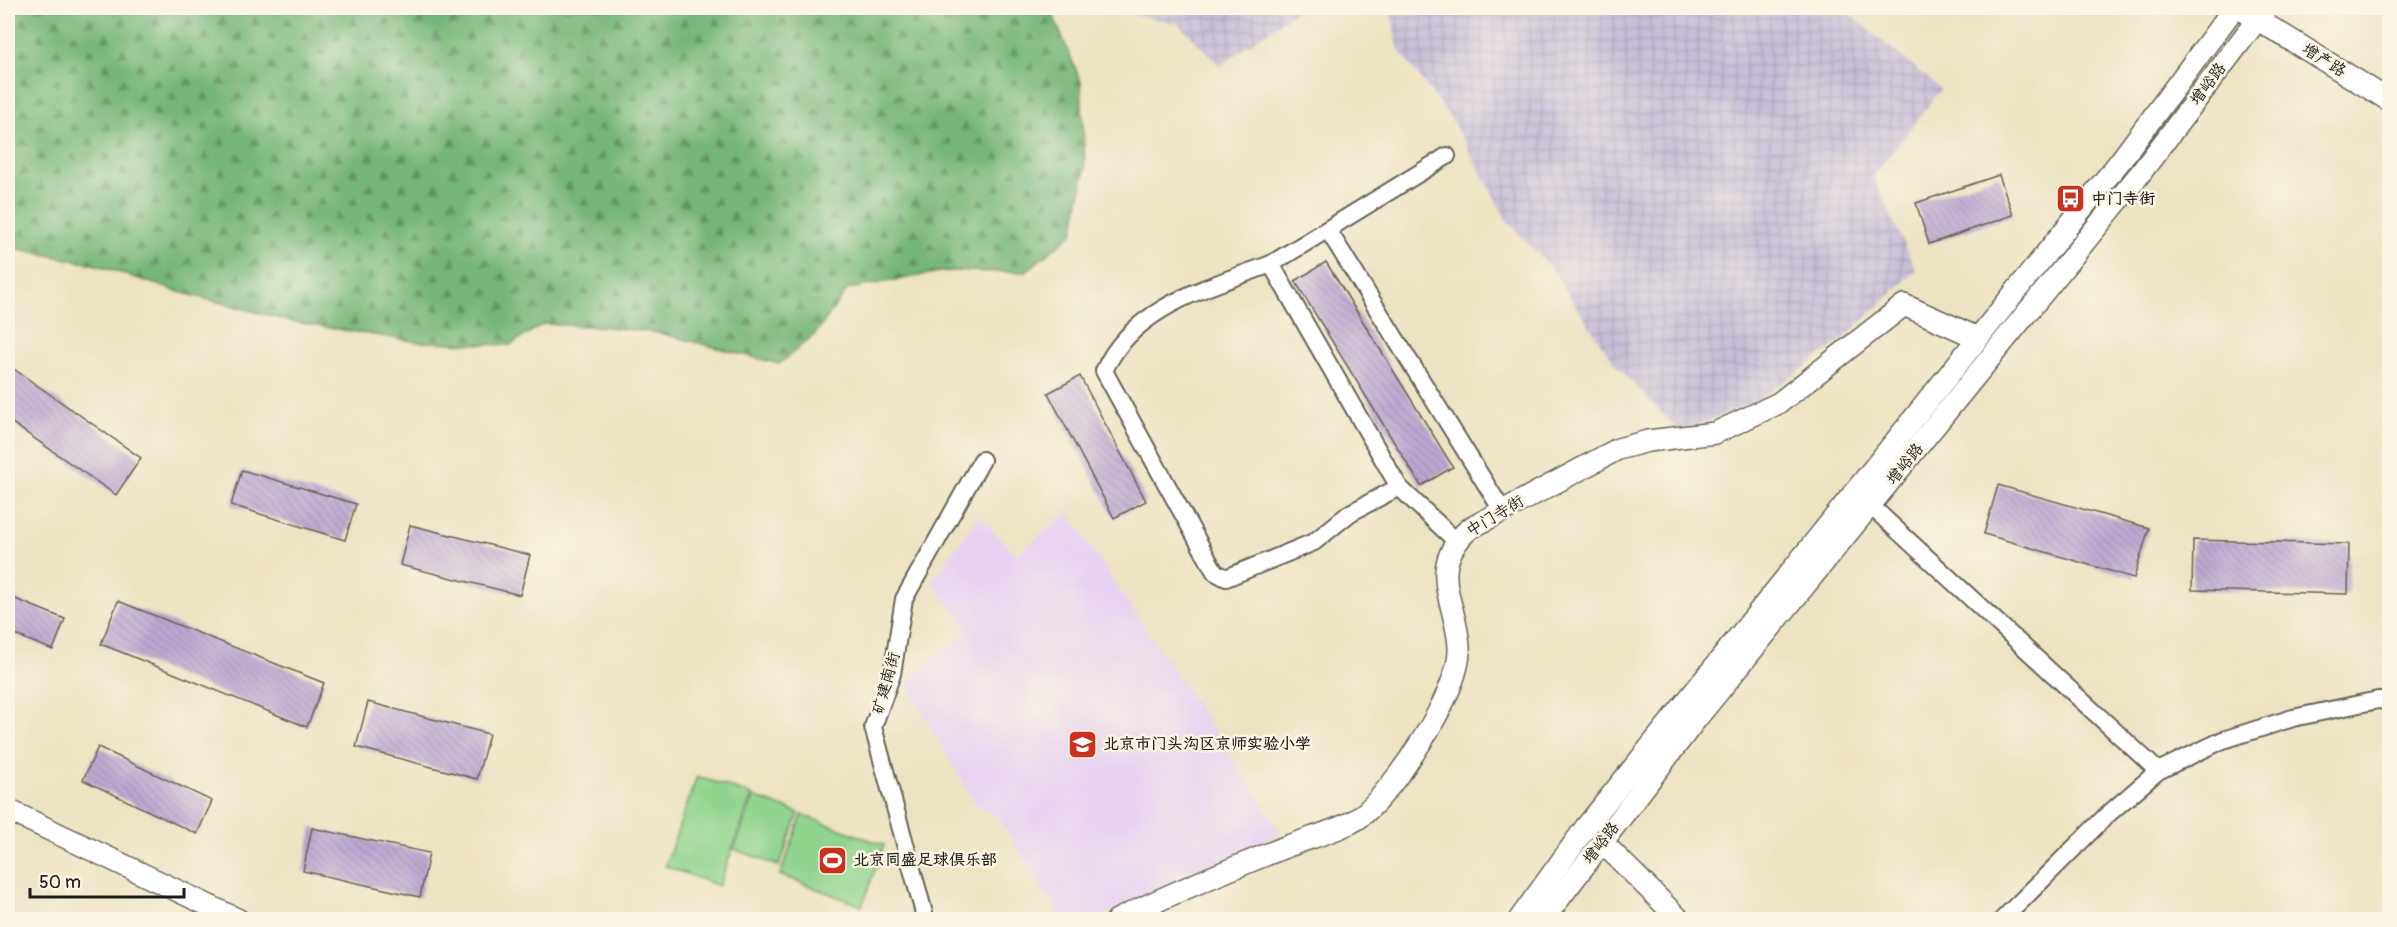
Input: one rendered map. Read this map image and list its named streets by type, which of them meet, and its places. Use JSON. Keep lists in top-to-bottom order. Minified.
{"streets":{"street":["增产路","增峪路","中门寺街","矿建南街"]},"crossings":[["增产路","增峪路"],["增峪路","中门寺街"]],"places":{"bus stop":["中门寺街"],"school or university":["北京市门头沟区京师实验小学"],"sports":["北京同盛足球俱乐部"]},"scale_bar":"50 m"}
